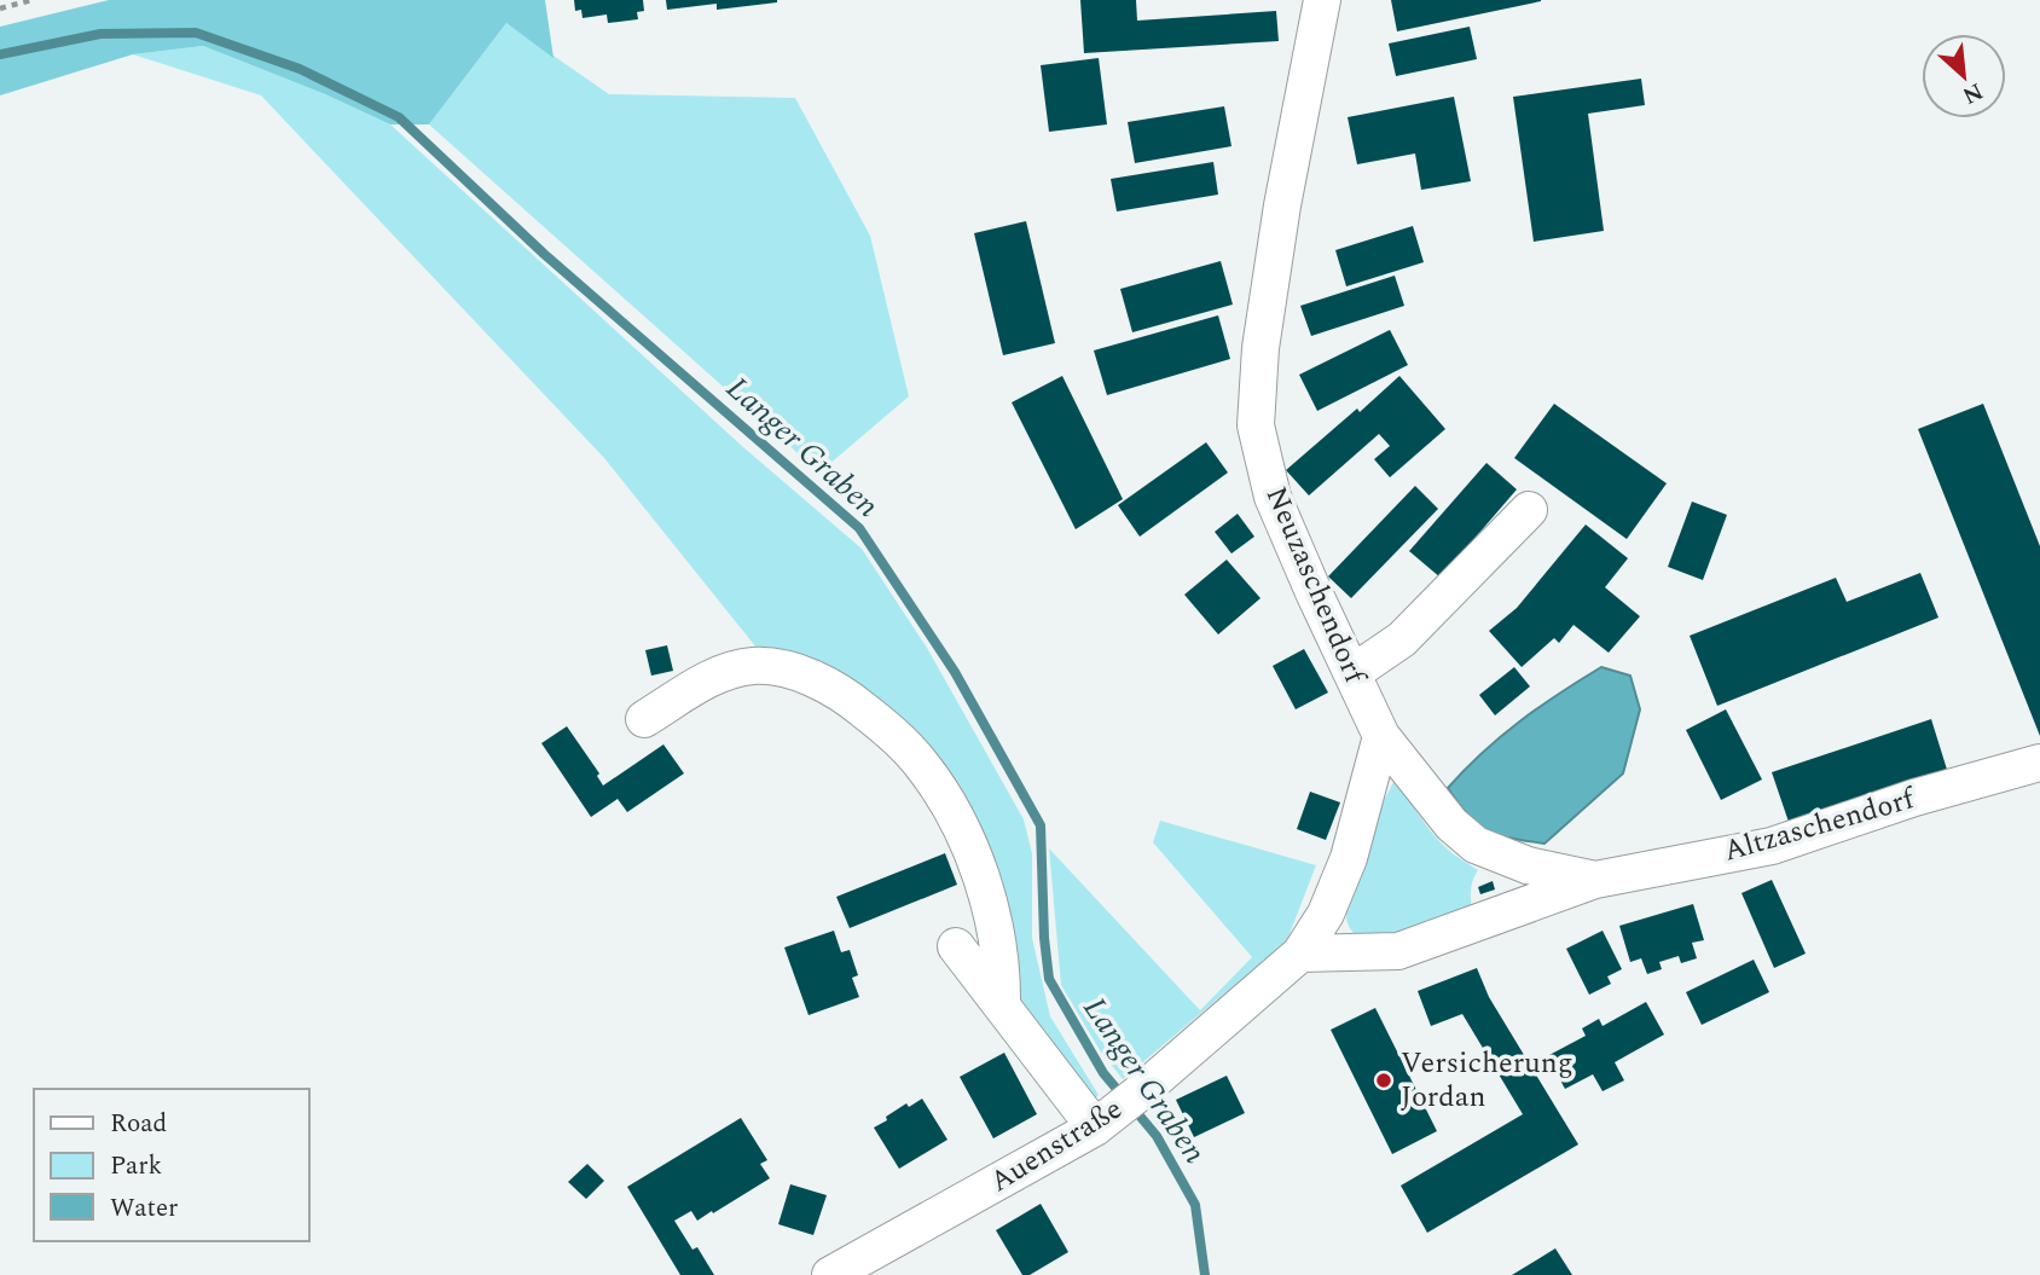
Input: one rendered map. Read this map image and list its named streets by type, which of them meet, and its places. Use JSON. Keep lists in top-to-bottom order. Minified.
{"streets":{"street":["Neuzaschendorf","Altzaschendorf","Auenstraße"]},"crossings":[["Neuzaschendorf","Altzaschendorf"],["Altzaschendorf","Auenstraße"]],"water":["Langer Graben"],"places":["Versicherung Jordan"],"legend":["Road","Park","Water"],"north":"bottom right"}
